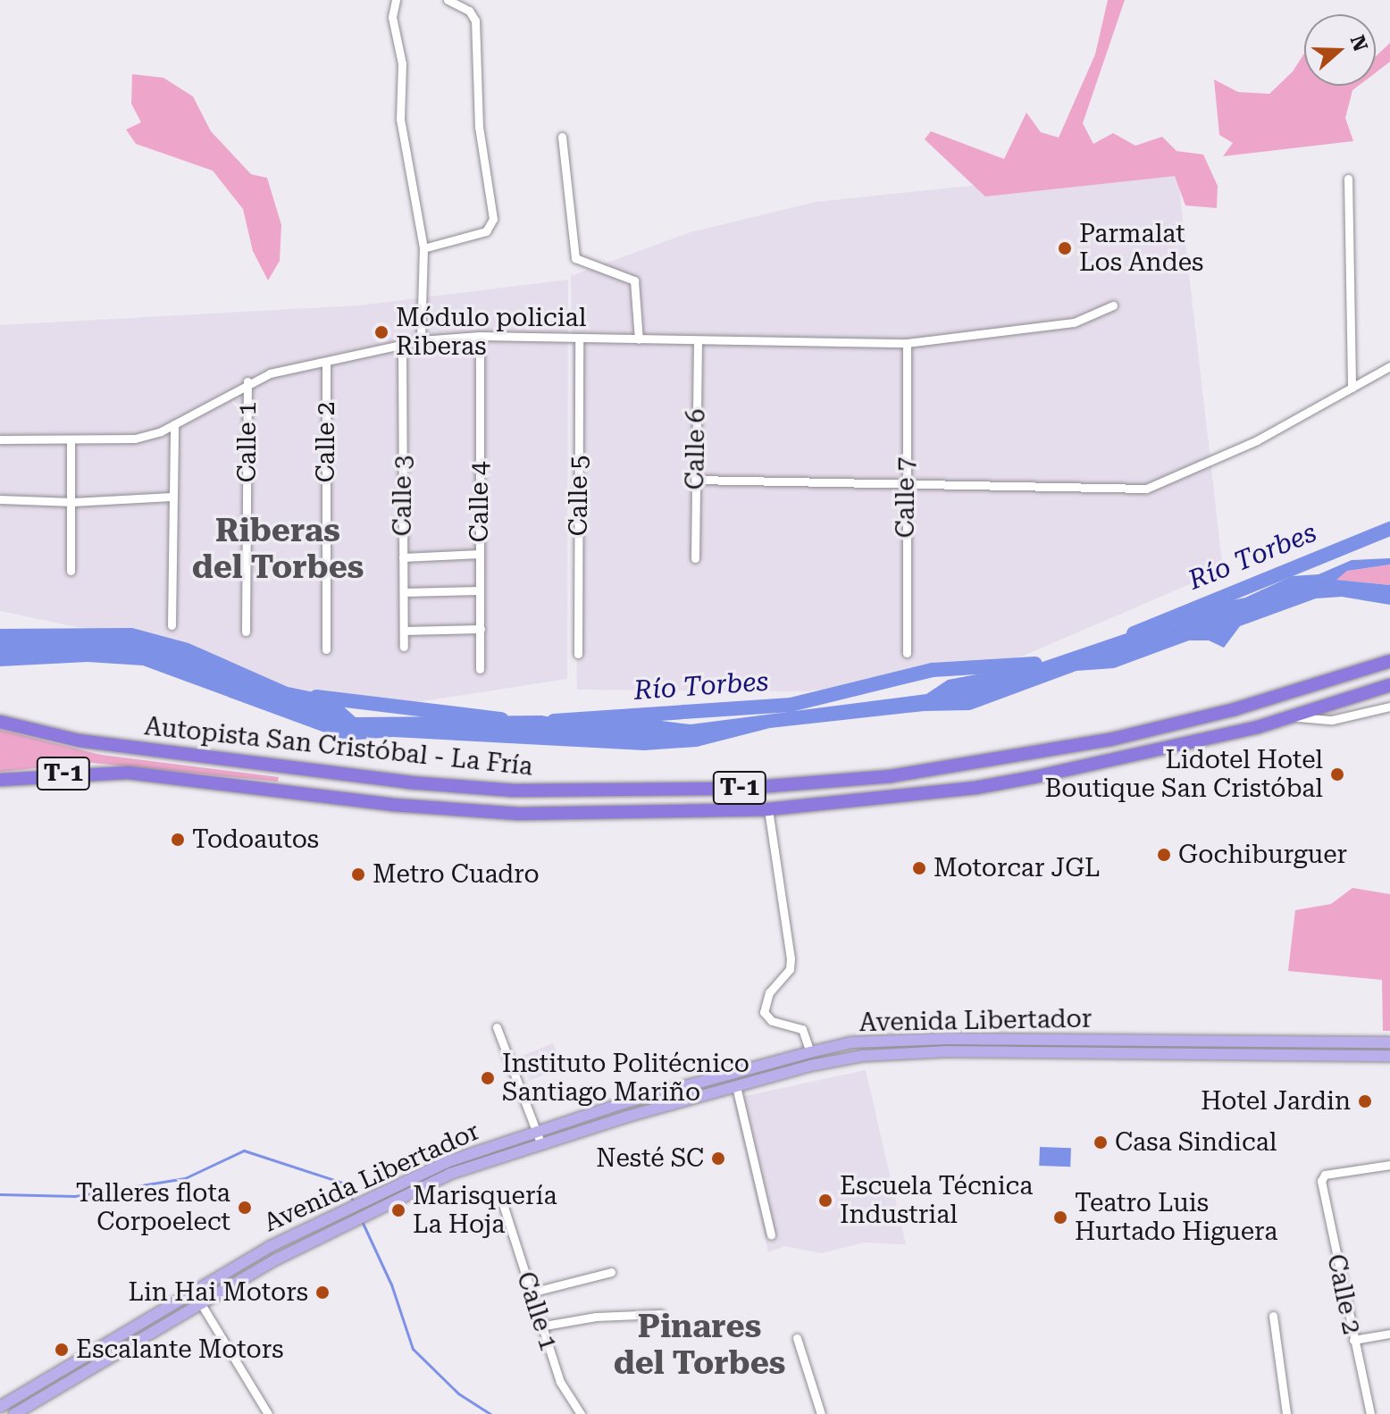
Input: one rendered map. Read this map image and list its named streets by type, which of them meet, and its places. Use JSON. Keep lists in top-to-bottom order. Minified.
{"streets":{"highway":["Autopista San Cristóbal - La Fría","T-1"],"main road":["Avenida Libertador"],"street":["Calle 1","Calle 2","Calle 6","Calle 3","Calle 5","Calle 7","Calle 4"]},"districts":["Riberas del Torbes","Pinares del Torbes"],"water":["Río Torbes"],"places":["Parmalat Los Andes","Módulo policial Riberas","Lidotel Hotel Boutique San Cristóbal","Todoautos","Gochiburguer","Motorcar JGL","Metro Cuadro","Instituto Politécnico Santiago Mariño","Hotel Jardin","Casa Sindical","Nesté SC","Escuela Técnica Industrial","Talleres flota Corpoelect","Marisquería La Hoja","Teatro Luis Hurtado Higuera","Lin Hai Motors","Escalante Motors"],"north":"right"}
